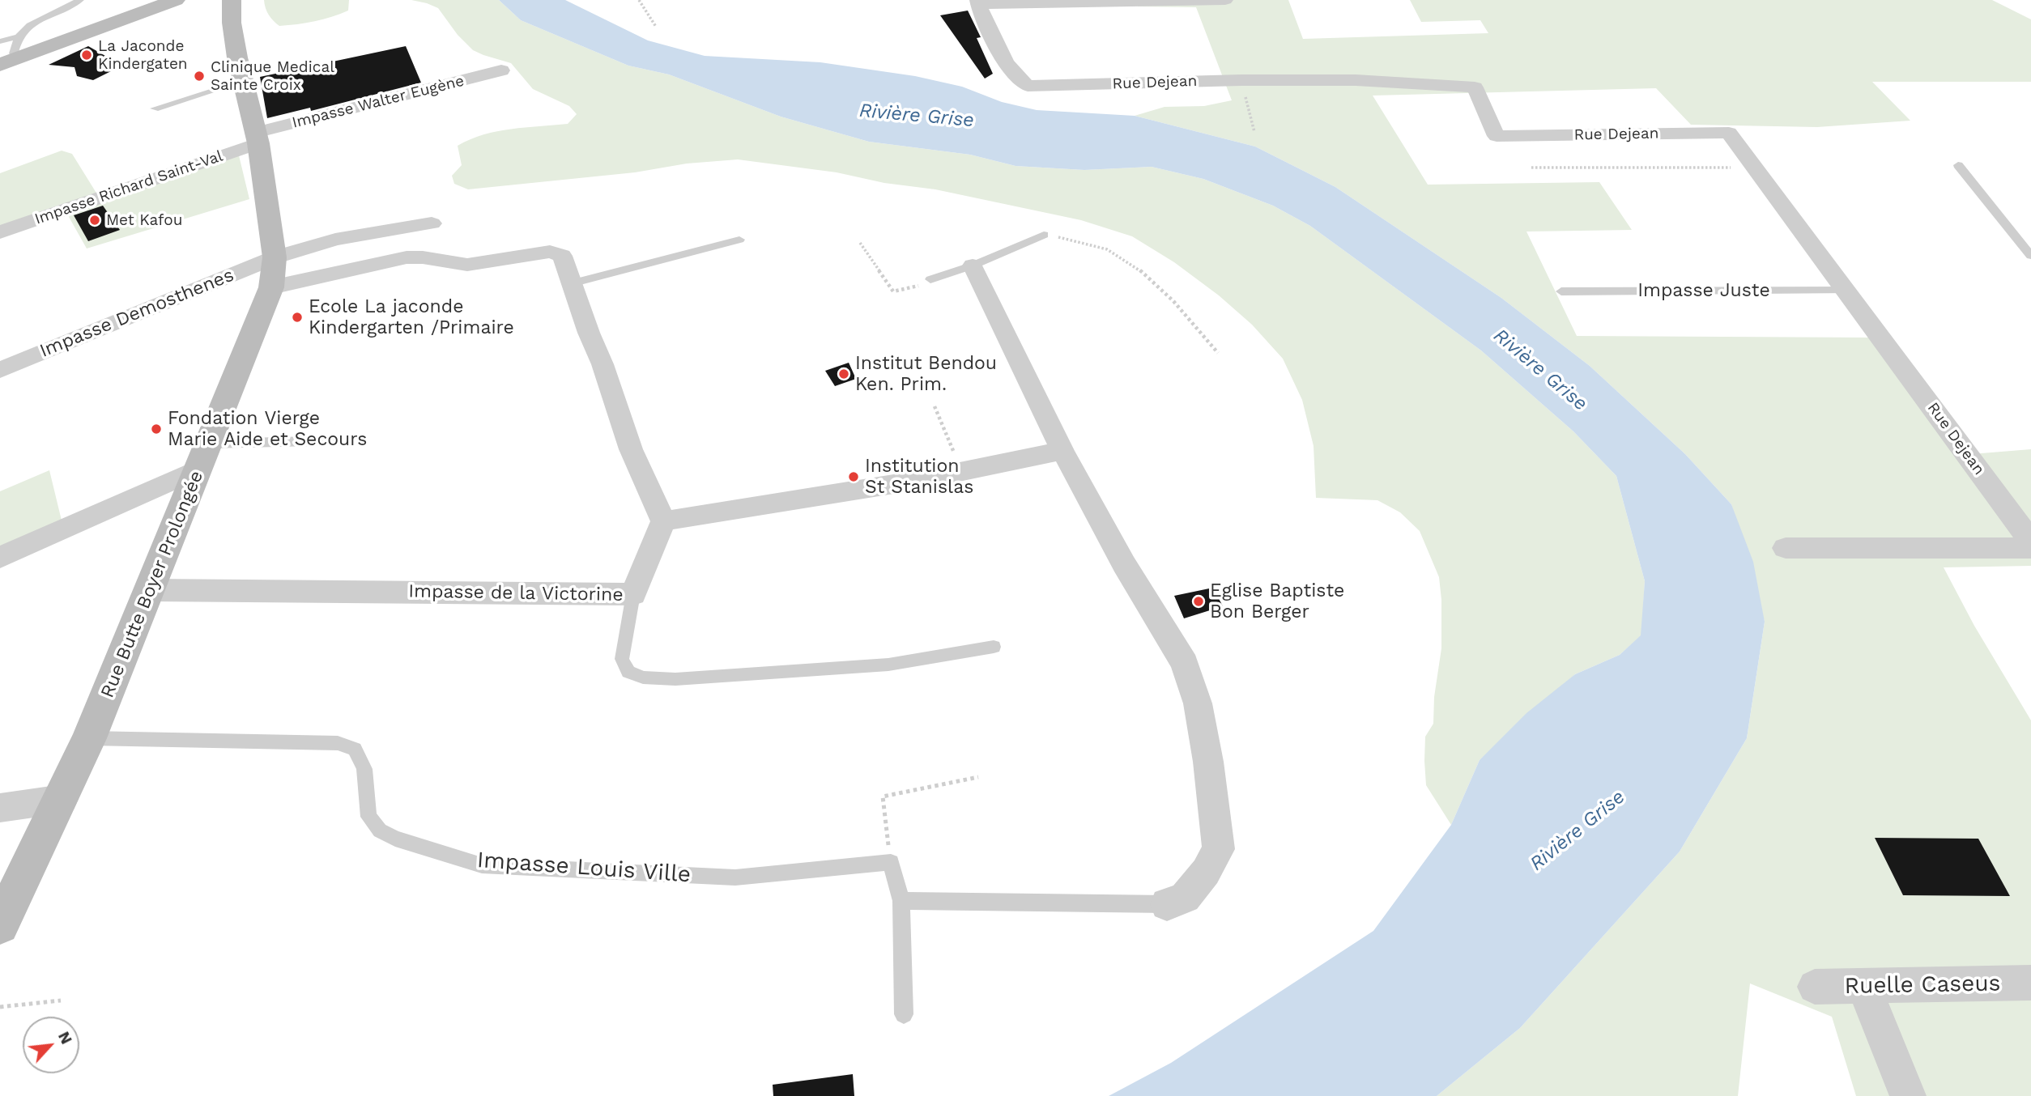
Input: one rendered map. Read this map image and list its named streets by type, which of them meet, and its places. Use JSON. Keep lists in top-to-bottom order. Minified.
{"streets":{"street":["Rue Dejean","Impasse Walter Eugène","Impasse Richard Saint-Val","Impasse Demosthenes","Rue Butte Boyer Prolongée","Impasse de la Victorine","Ruelle Caseus"],"lane":["Impasse Juste","Impasse Louis Ville"]},"crossings":[["Rue Dejean","Impasse Juste"],["Impasse Walter Eugène","Impasse Richard Saint-Val"],["Impasse Walter Eugène","Rue Butte Boyer Prolongée"],["Impasse Richard Saint-Val","Rue Butte Boyer Prolongée"],["Impasse Demosthenes","Rue Butte Boyer Prolongée"],["Rue Butte Boyer Prolongée","Impasse de la Victorine"],["Rue Butte Boyer Prolongée","Impasse Louis Ville"]],"water":["Rivière Grise"],"places":["La Jaconde Kindergaten","Clinique Medical Sainte Croix","Met Kafou","Ecole La jaconde Kindergarten /Primaire","Institut Bendou Ken. Prim.","Fondation Vierge Marie Aide et Secours","Institution St Stanislas","Eglise Baptiste Bon Berger"],"north":"top right"}
